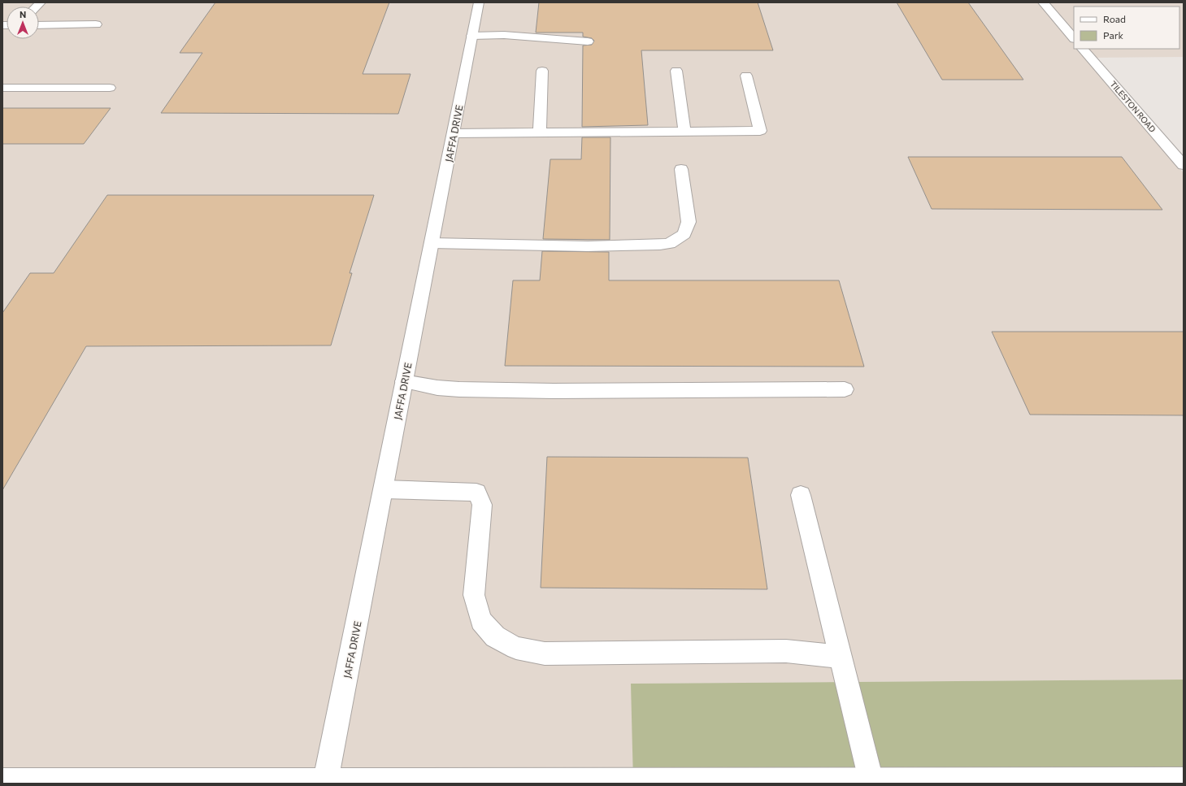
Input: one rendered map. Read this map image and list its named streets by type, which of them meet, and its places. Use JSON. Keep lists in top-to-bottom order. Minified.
{"streets":{"street":["TILESTON ROAD","JAFFA DRIVE"]},"legend":["Road","Park"],"north":"top"}
